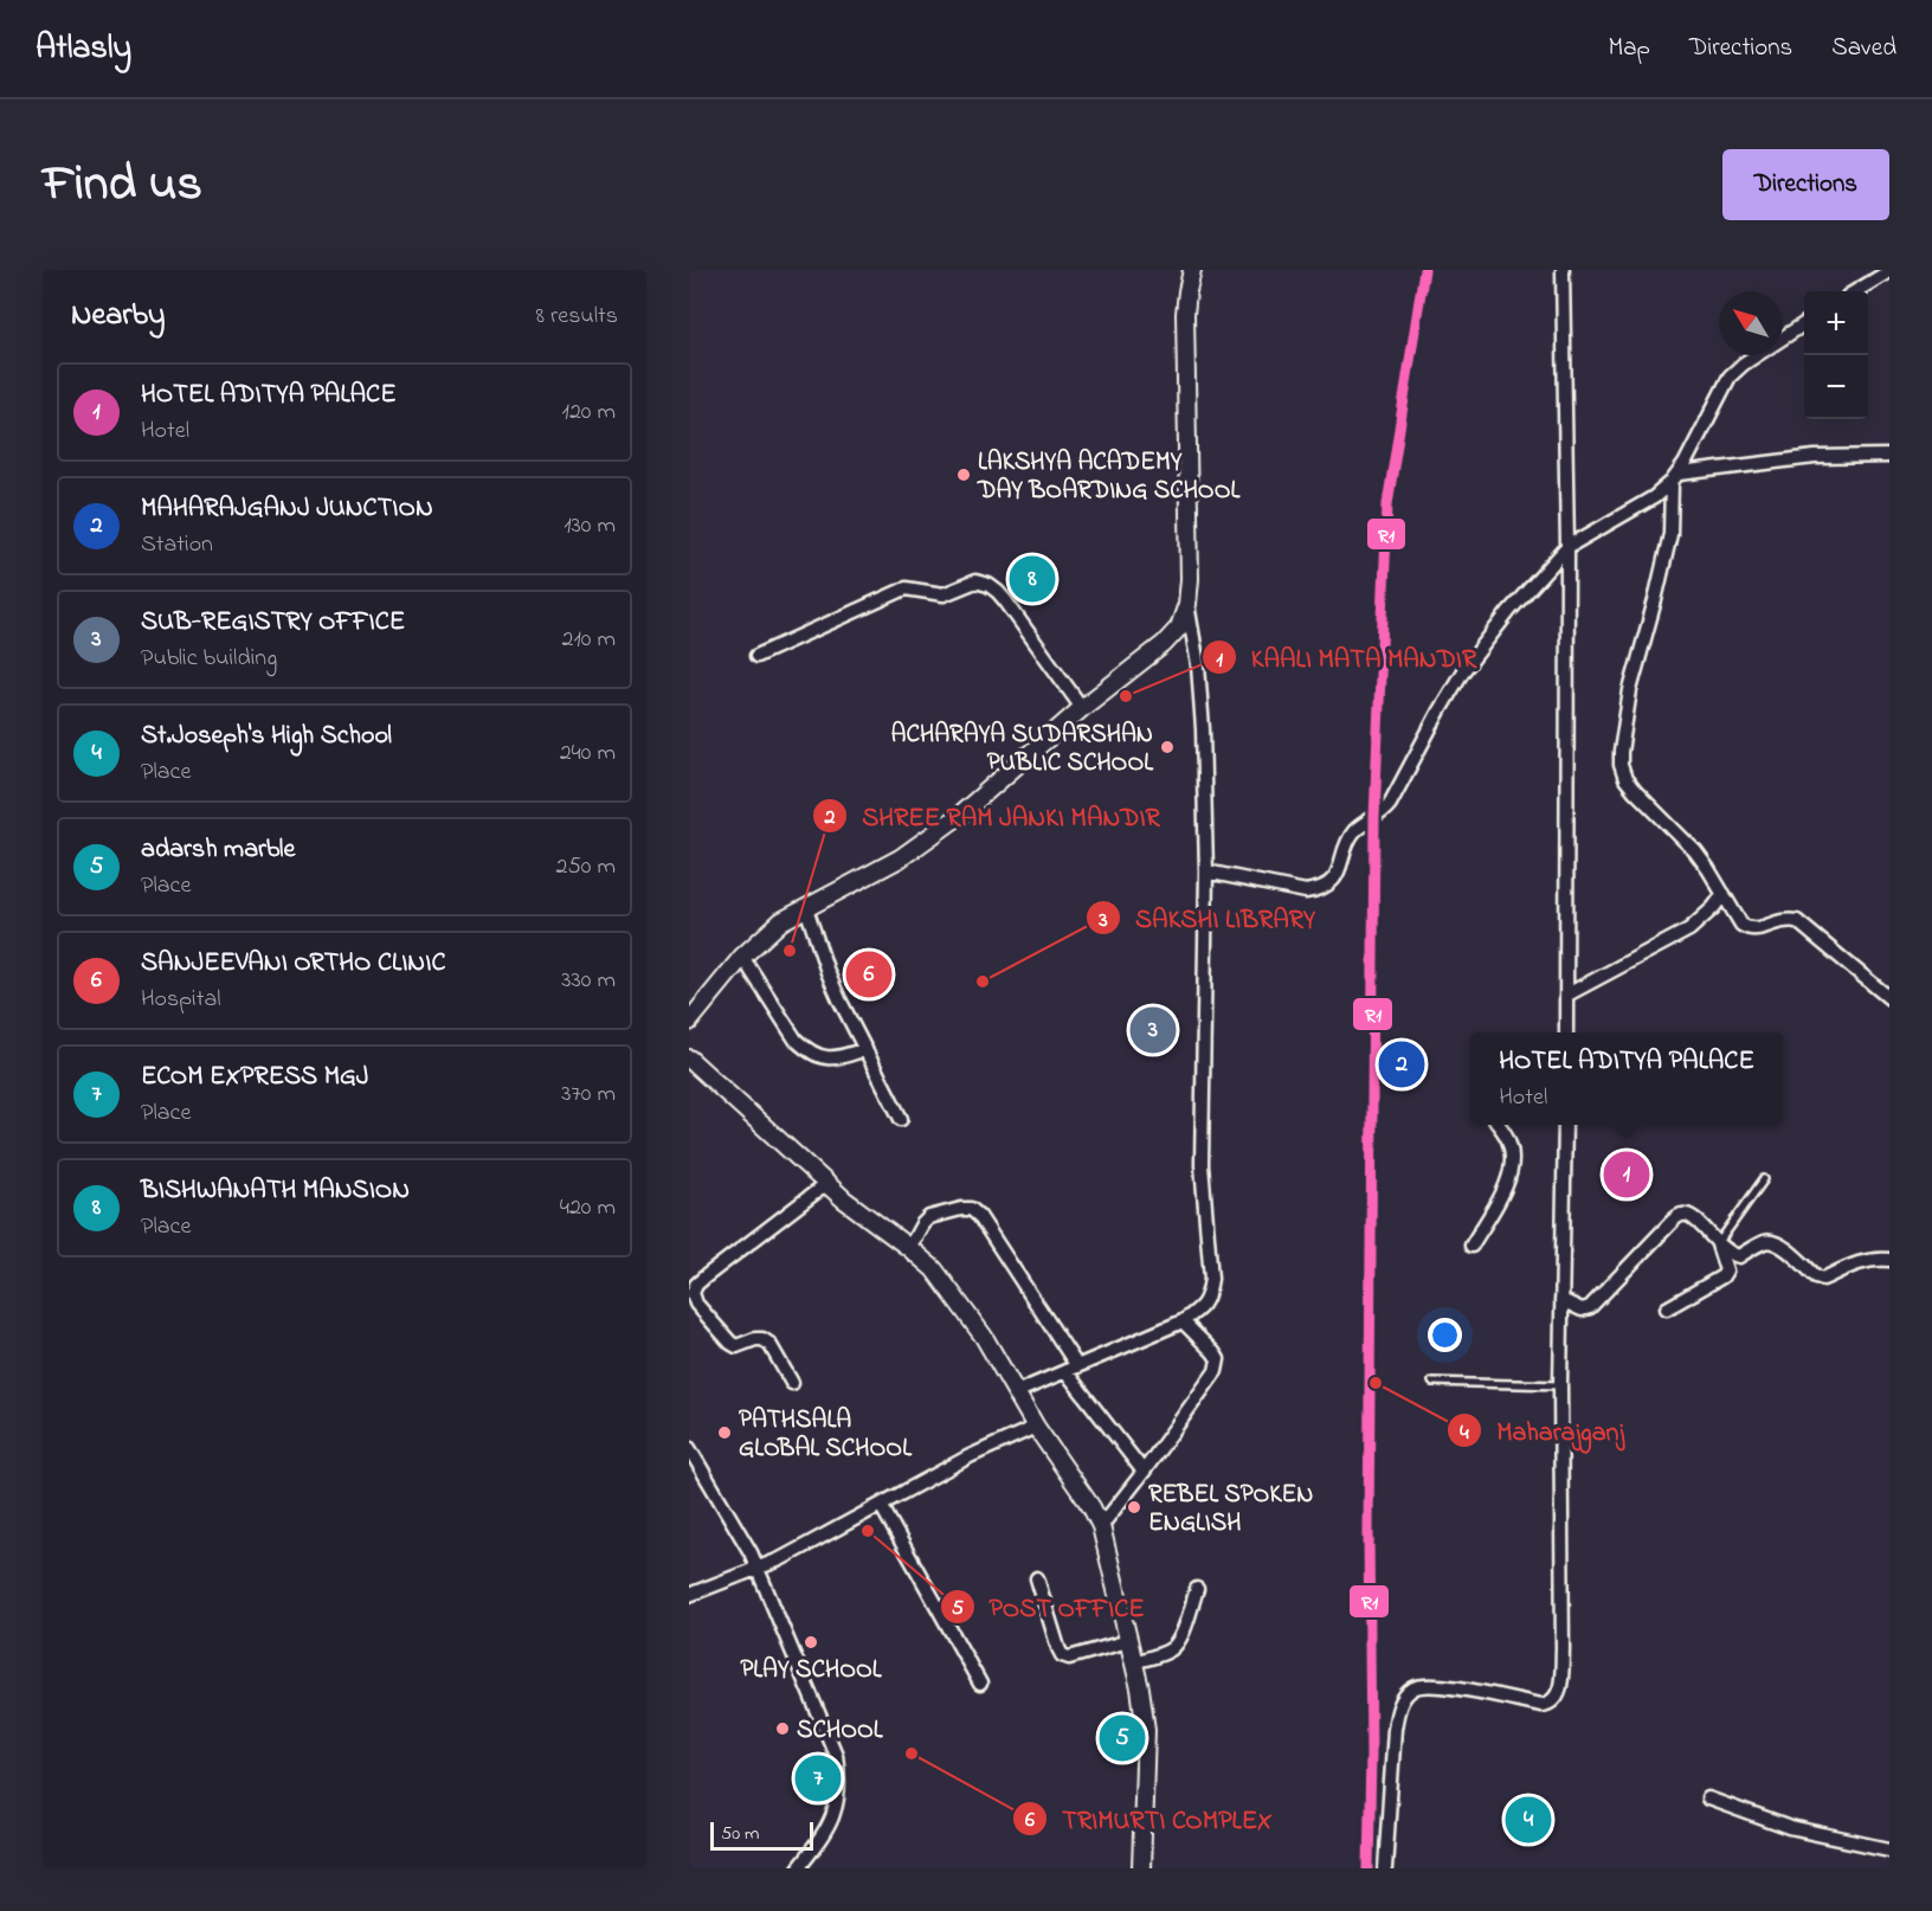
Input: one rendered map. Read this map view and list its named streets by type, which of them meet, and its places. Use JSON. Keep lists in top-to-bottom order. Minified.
{"places":["LAKSHYA ACADEMY DAY BOARDING SCHOOL","KAALI MATA MANDIR","ACHARAYA SUDARSHAN PUBLIC SCHOOL","SHREE RAM JANKI MANDIR","SAKSHI LIBRARY","Maharajganj","PATHSALA GLOBAL SCHOOL","REBEL SPOKEN ENGLISH","POST OFFICE","PLAY SCHOOL","SCHOOL","TRIMURTI COMPLEX"],"lines":["transit line R1"],"scale_bar":"50 m","north":"top left","page":{"header":"Atlasly","nav":["Map","Directions","Saved"],"title":"Find us","buttons":"Directions","heading":["Nearby","8 results"],"map_buttons":["+","−"],"list":[{"mark":"1","name":"HOTEL ADITYA PALACE","note":"Hotel","value":"120 m"},{"mark":"2","name":"MAHARAJGANJ JUNCTION","note":"Station","value":"130 m"},{"mark":"3","name":"SUB-REGISTRY OFFICE","note":"Public building","value":"210 m"},{"mark":"4","name":"St.Joseph's High School","note":"Place","value":"240 m"},{"mark":"5","name":"adarsh marble","note":"Place","value":"250 m"},{"mark":"6","name":"SANJEEVANI ORTHO CLINIC","note":"Hospital","value":"330 m"},{"mark":"7","name":"ECOM EXPRESS MGJ","note":"Place","value":"370 m"},{"mark":"8","name":"BISHWANATH MANSION","note":"Place","value":"420 m"}],"pins":["8","6","3","2","1","5","7","4"],"popup":["HOTEL ADITYA PALACE","Hotel"],"scale":"50 m"}}
